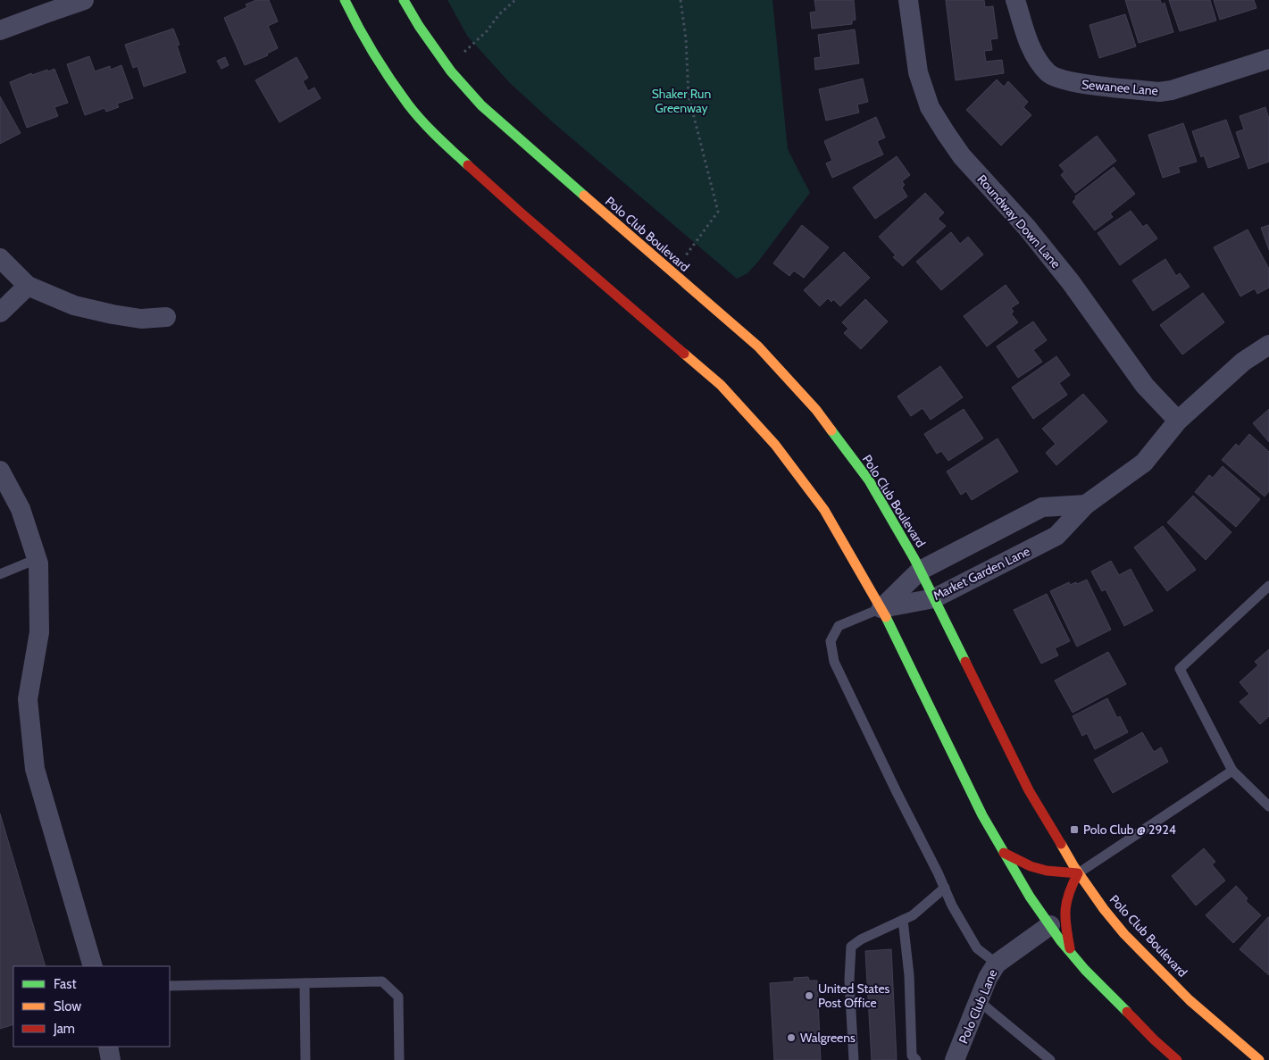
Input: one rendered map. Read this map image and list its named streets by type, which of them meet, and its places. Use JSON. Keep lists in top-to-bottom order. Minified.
{"streets":{"street":["Sewanee Lane","Roundway Down Lane","Polo Club Boulevard","Market Garden Lane","Polo Club Lane"]},"crossings":[["Roundway Down Lane","Market Garden Lane"],["Polo Club Boulevard","Market Garden Lane"]],"parks":["Shaker Run Greenway"],"places":{"transit":["Polo Club @ 2924"],"other":["United States Post Office","Walgreens"]},"legend":["Fast","Slow","Jam"]}
